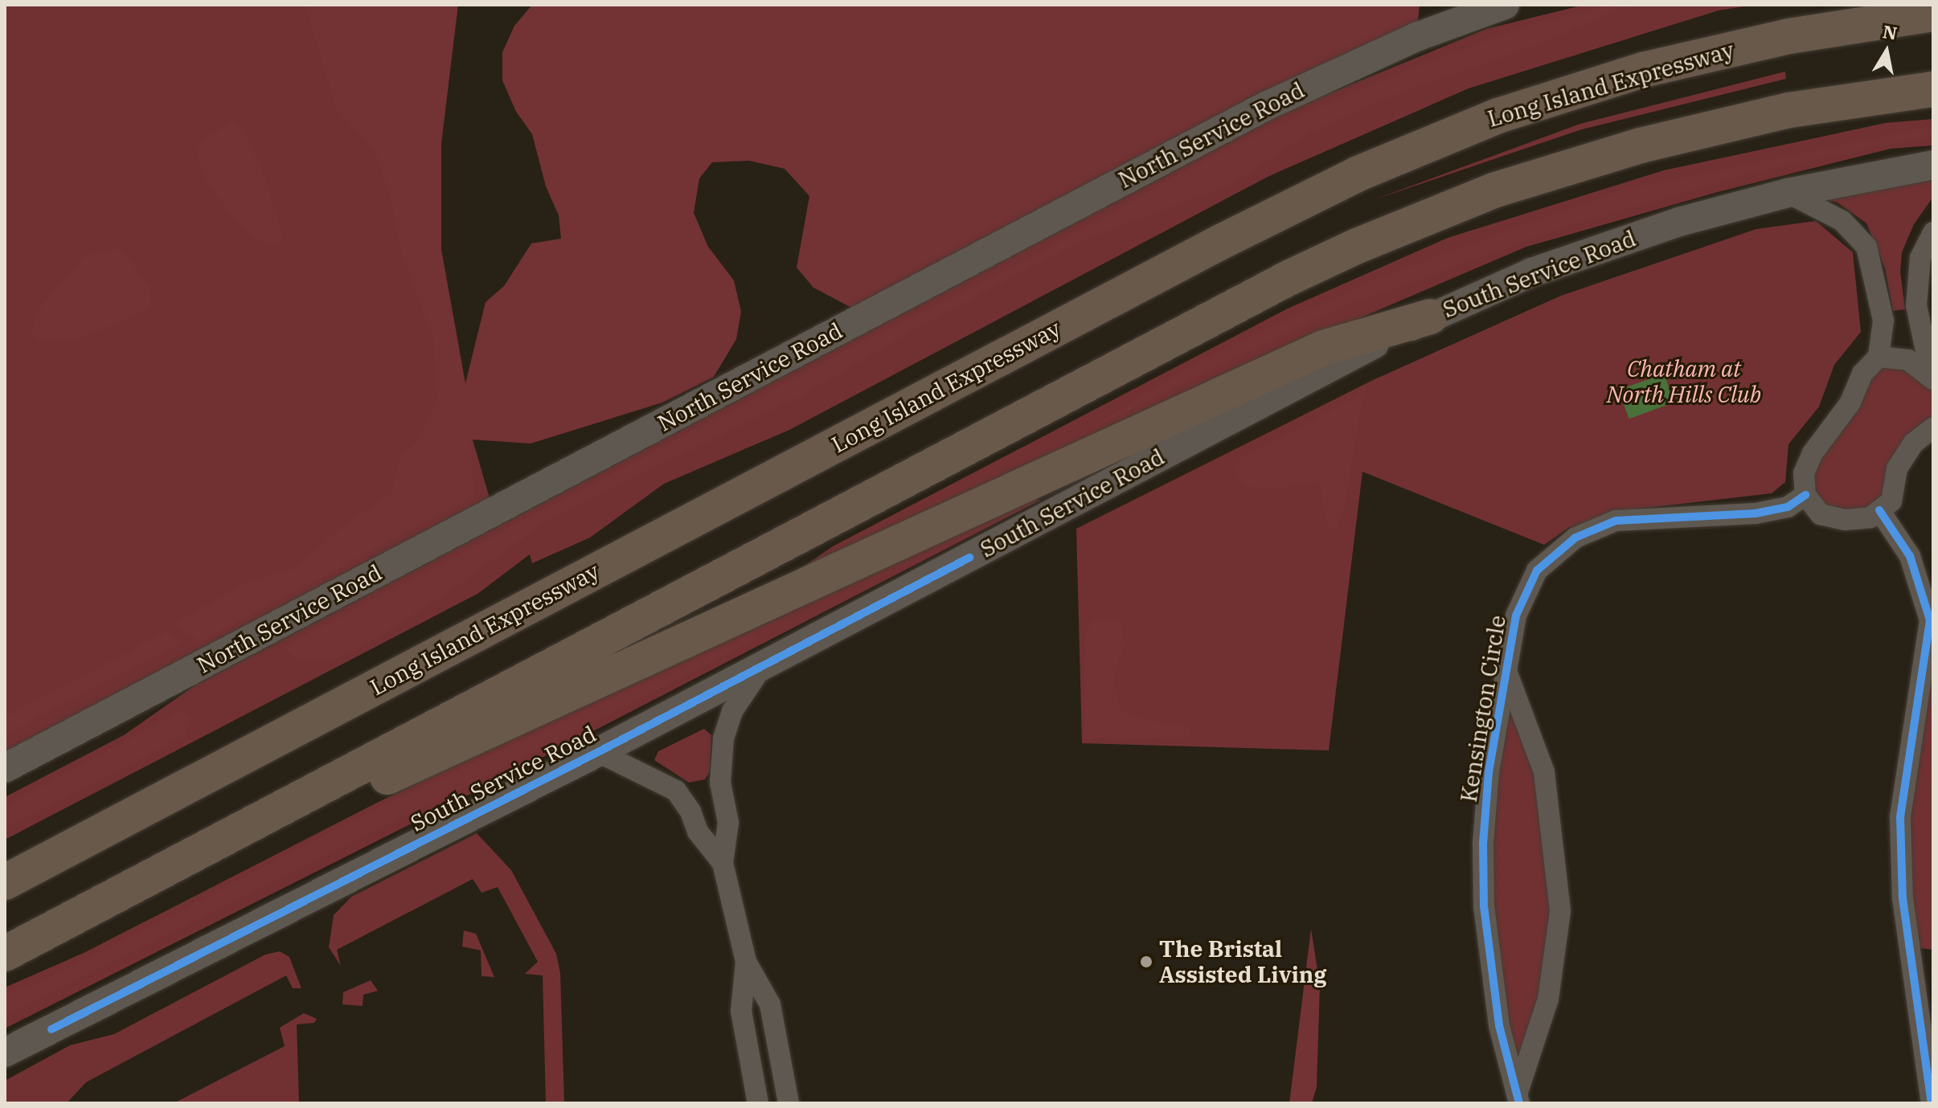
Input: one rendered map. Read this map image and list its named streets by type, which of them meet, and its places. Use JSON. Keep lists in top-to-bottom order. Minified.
{"streets":{"highway":["Long Island Expressway"],"main road":["North Service Road","South Service Road"],"street":["Kensington Circle"]},"parks":["Chatham at North Hills Club"],"places":["The Bristal Assisted Living"],"north":"top"}
